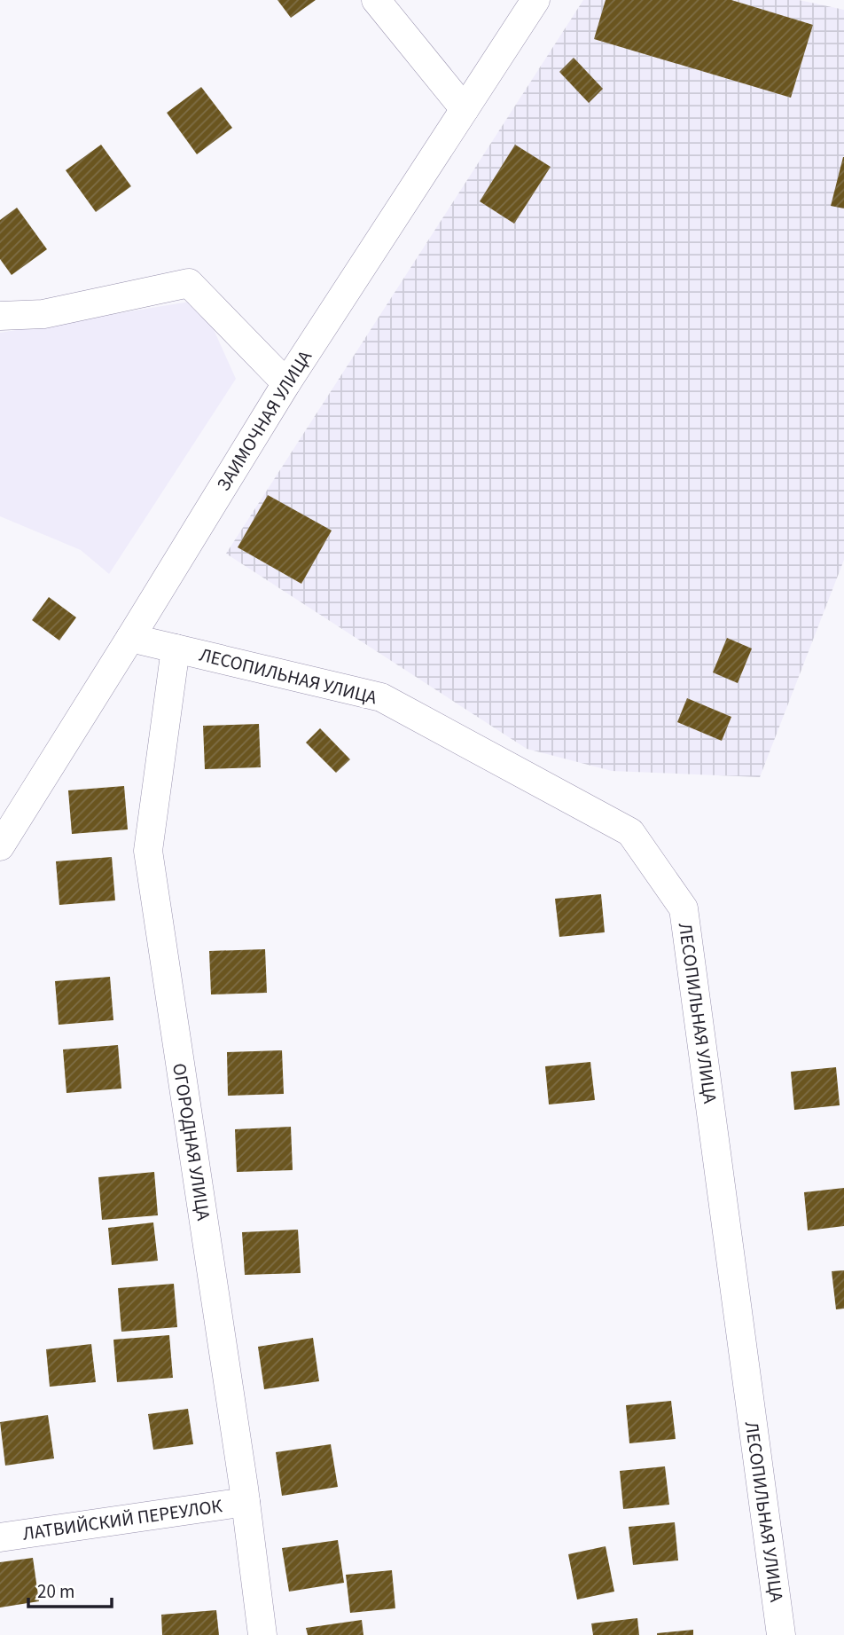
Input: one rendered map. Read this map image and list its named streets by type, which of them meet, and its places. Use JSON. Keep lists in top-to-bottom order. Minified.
{"streets":{"street":["ЗАИМОЧНАЯ УЛИЦА","ЛЕСОПИЛЬНАЯ УЛИЦА","ОГОРОДНАЯ УЛИЦА","ЛАТВИЙСКИЙ ПЕРЕУЛОК"]},"crossings":[["ЗАИМОЧНАЯ УЛИЦА","ЛЕСОПИЛЬНАЯ УЛИЦА"],["ЛЕСОПИЛЬНАЯ УЛИЦА","ОГОРОДНАЯ УЛИЦА"],["ОГОРОДНАЯ УЛИЦА","ЛАТВИЙСКИЙ ПЕРЕУЛОК"]],"scale_bar":"20 m"}
